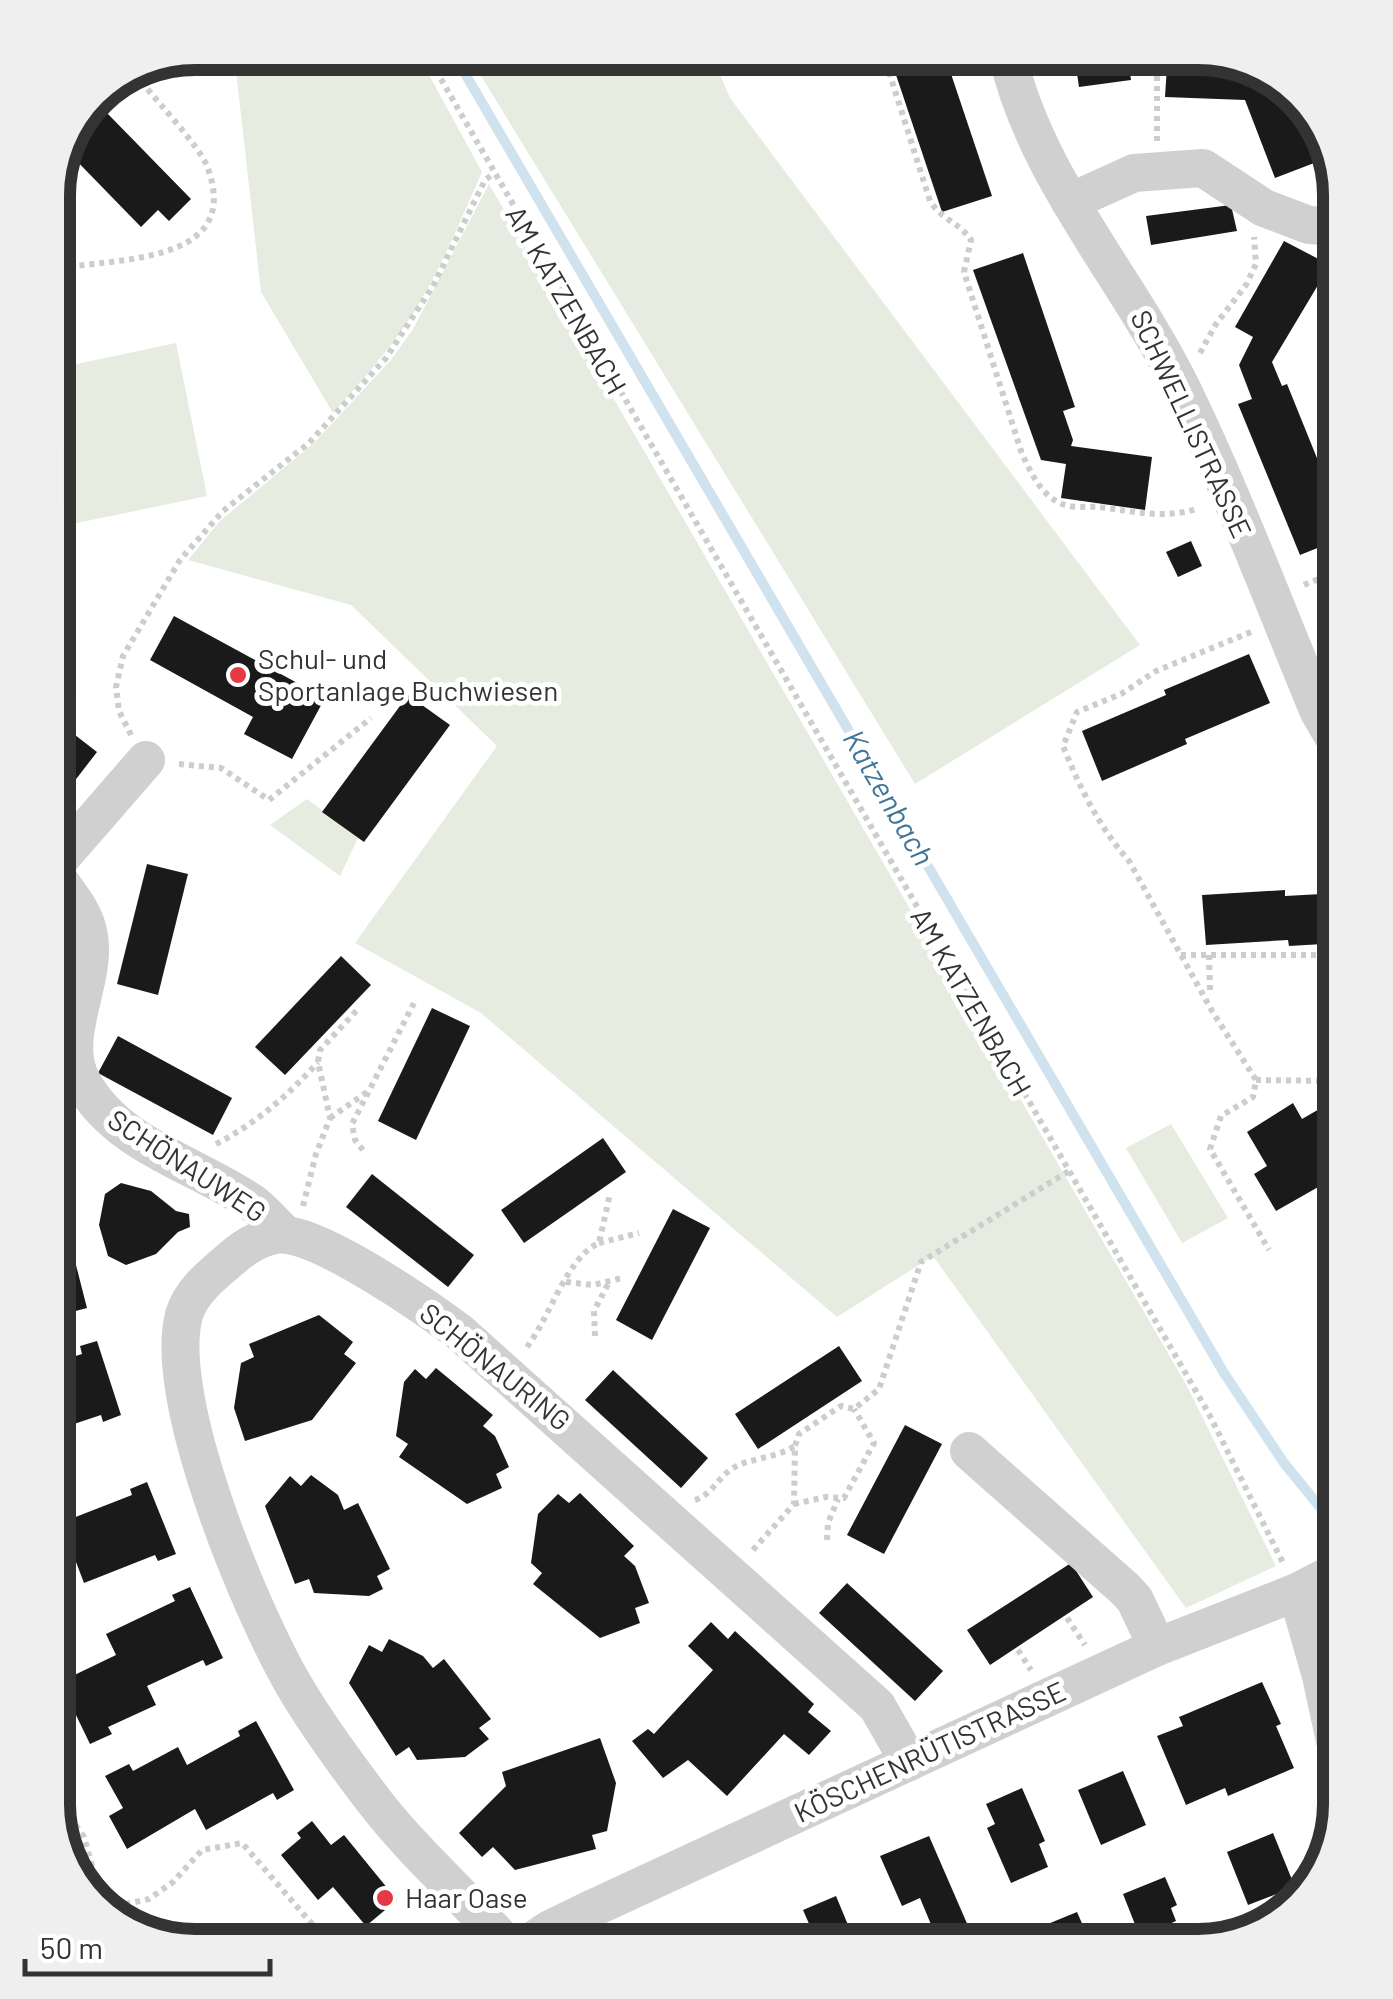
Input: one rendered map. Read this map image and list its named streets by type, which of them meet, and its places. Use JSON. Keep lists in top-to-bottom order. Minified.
{"streets":{"street":["SCHWELLISTRASSE","SCHÖNAUWEG","SCHÖNAURING","KÖSCHENRÜTISTRASSE"],"path":["AM KATZENBACH"]},"crossings":[["AM KATZENBACH","KÖSCHENRÜTISTRASSE"],["SCHÖNAUWEG","SCHÖNAURING"],["SCHÖNAURING","KÖSCHENRÜTISTRASSE"]],"water":["Katzenbach"],"places":["Schul- und Sportanlage Buchwiesen","Haar Oase"],"scale_bar":"50 m"}
